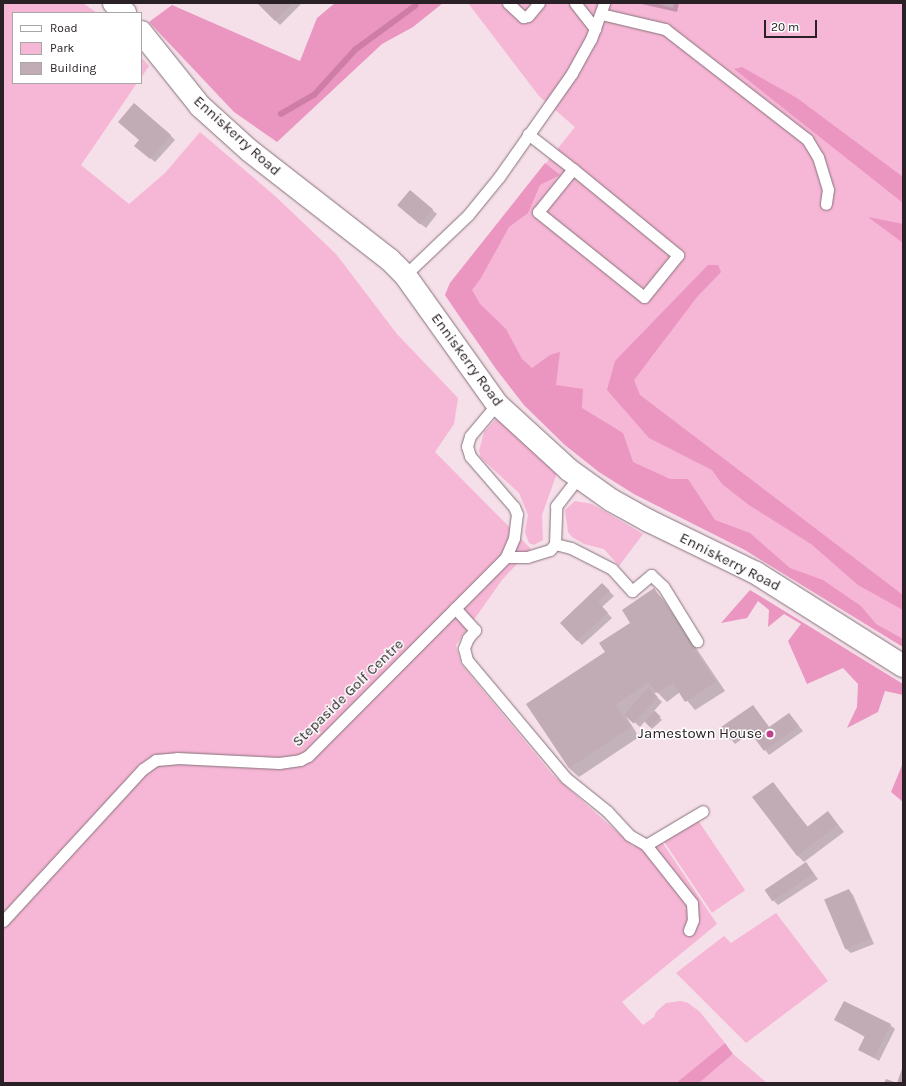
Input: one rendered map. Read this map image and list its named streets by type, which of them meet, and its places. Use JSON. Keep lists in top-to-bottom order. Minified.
{"streets":{"main road":["Enniskerry Road"],"lane":["Stepaside Golf Centre"]},"places":["Jamestown House"],"legend":["Road","Park","Building"],"scale_bar":"20 m"}
